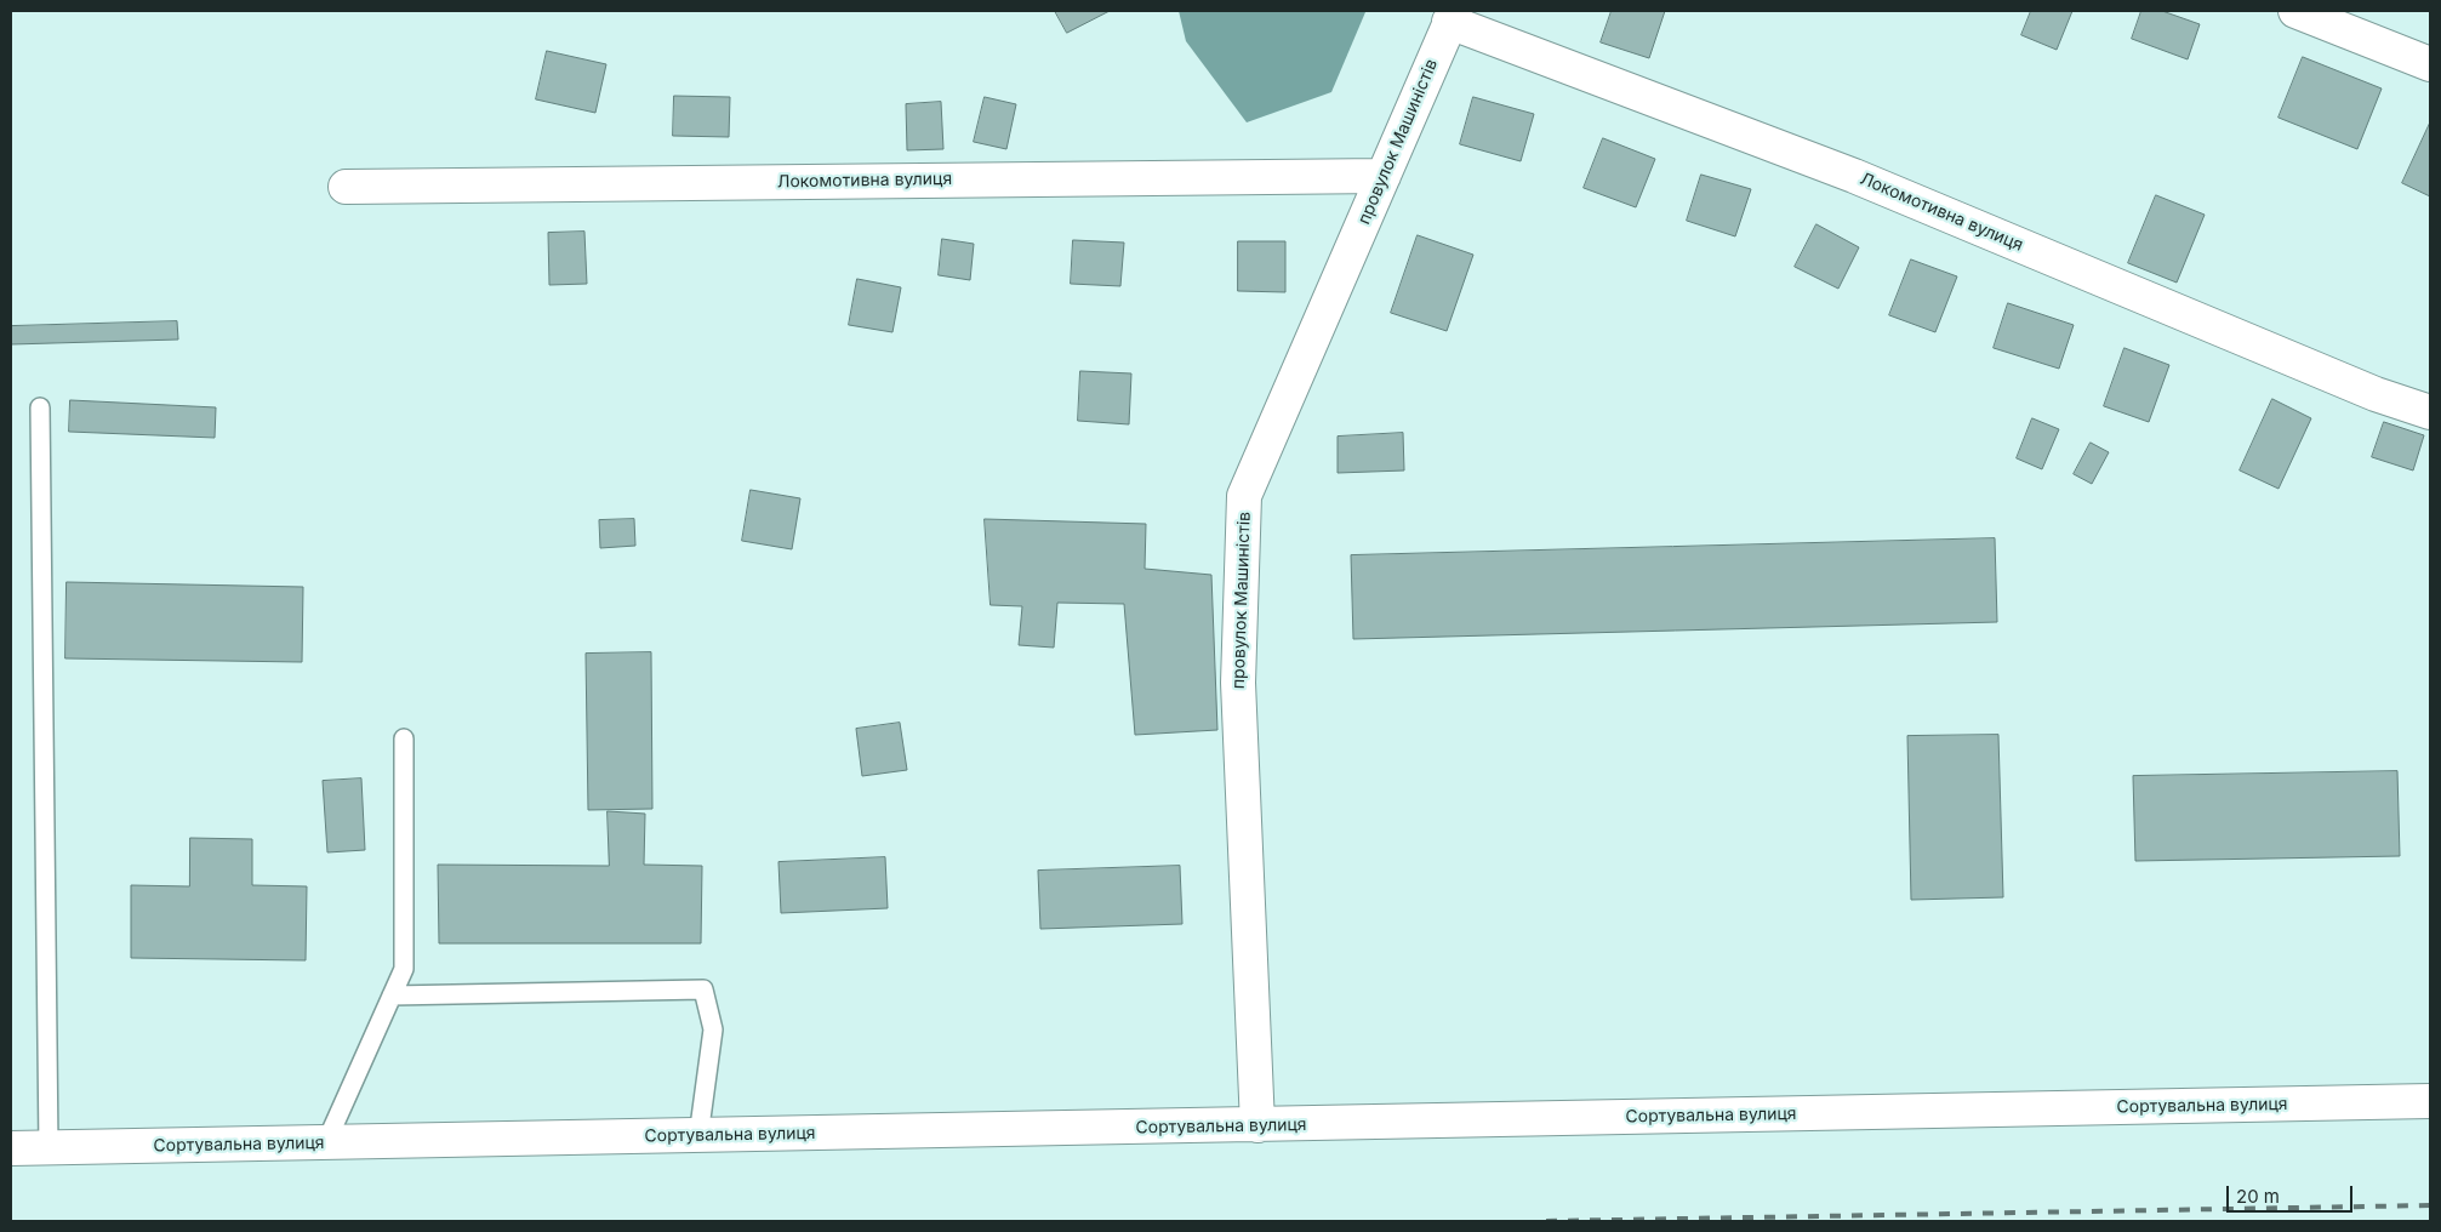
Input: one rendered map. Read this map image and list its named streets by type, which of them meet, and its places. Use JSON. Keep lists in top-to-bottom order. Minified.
{"streets":{"street":["провулок Машиністів","Локомотивна вулиця","Сортувальна вулиця"]},"crossings":[["провулок Машиністів","Локомотивна вулиця"],["провулок Машиністів","Сортувальна вулиця"]],"scale_bar":"20 m"}
